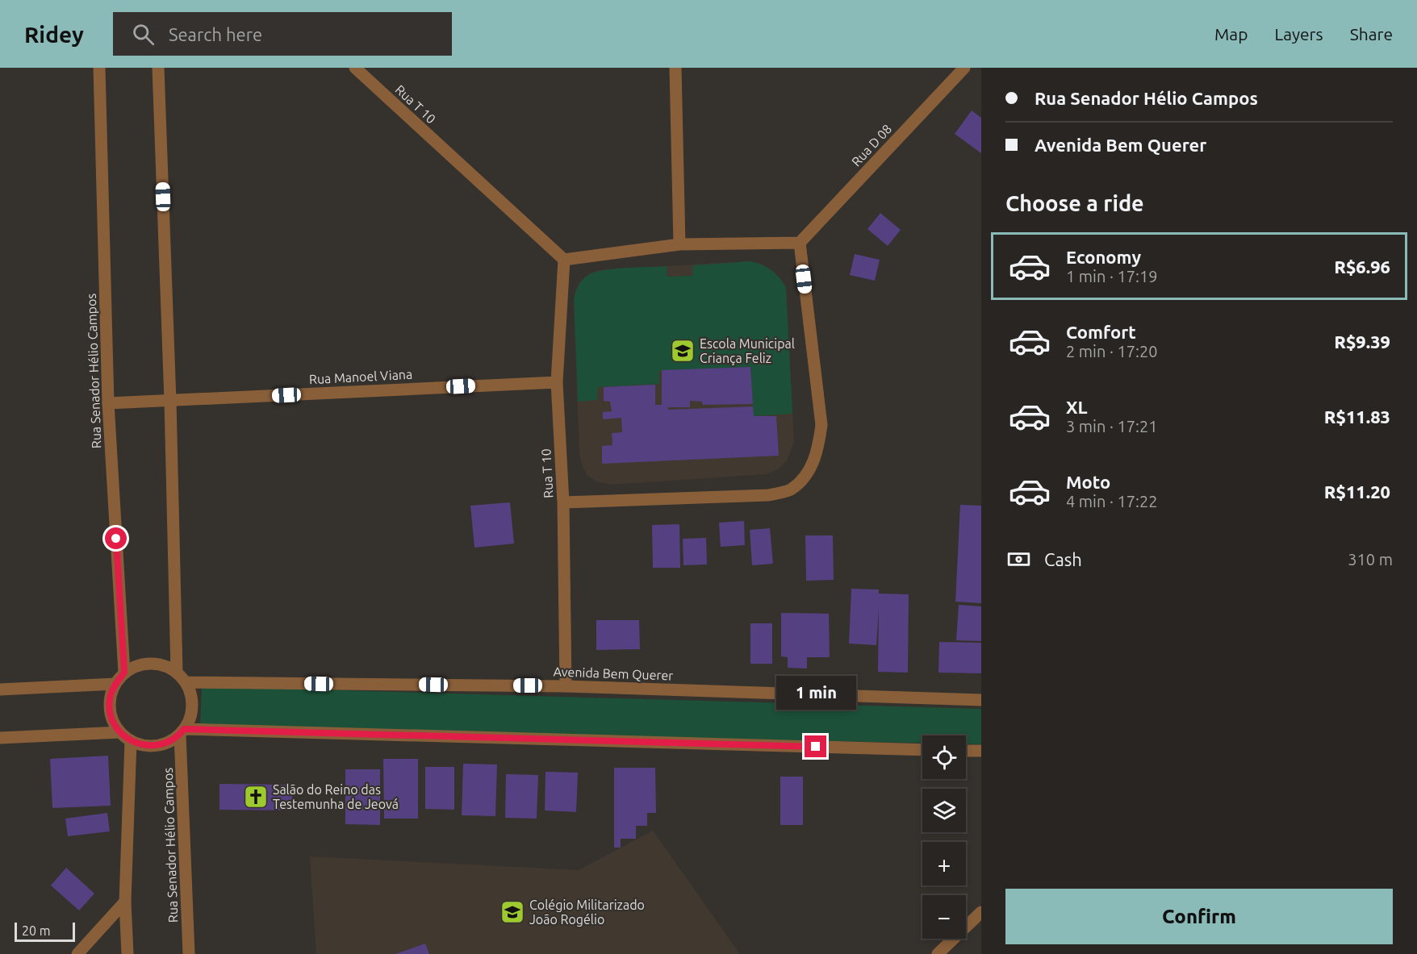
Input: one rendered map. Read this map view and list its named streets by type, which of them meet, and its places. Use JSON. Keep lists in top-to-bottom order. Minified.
{"streets":{"street":["Rua T 10","Rua D 08","Rua Senador Hélio Campos","Rua Manoel Viana","Avenida Bem Querer"]},"crossings":[["Rua T 10","Rua Manoel Viana"],["Rua T 10","Avenida Bem Querer"],["Rua Senador Hélio Campos","Rua Manoel Viana"],["Rua Senador Hélio Campos","Avenida Bem Querer"]],"places":{"school or university":["Escola Municipal Criança Feliz","Colégio Militarizado João Rogélio"],"church":["Salão do Reino das Testemunha de Jeová"]},"scale_bar":"20 m","page":{"header":"Ridey","search":"Search here","nav":["Map","Layers","Share"],"banner":["Rua Senador Hélio Campos","Avenida Bem Querer"],"heading":"Choose a ride","list":[{"name":"Economy","note":"1 min · 17:19","value":"R$6.96"},{"name":"Comfort","note":"2 min · 17:20","value":"R$9.39"},{"name":"XL","note":"3 min · 17:21","value":"R$11.83"},{"name":"Moto","note":"4 min · 17:22","value":"R$11.20"}],"pay":["Cash","310 m"],"bubble":"1 min","map_buttons":["+","−"],"buttons":"Confirm","scale":"20 m"}}
